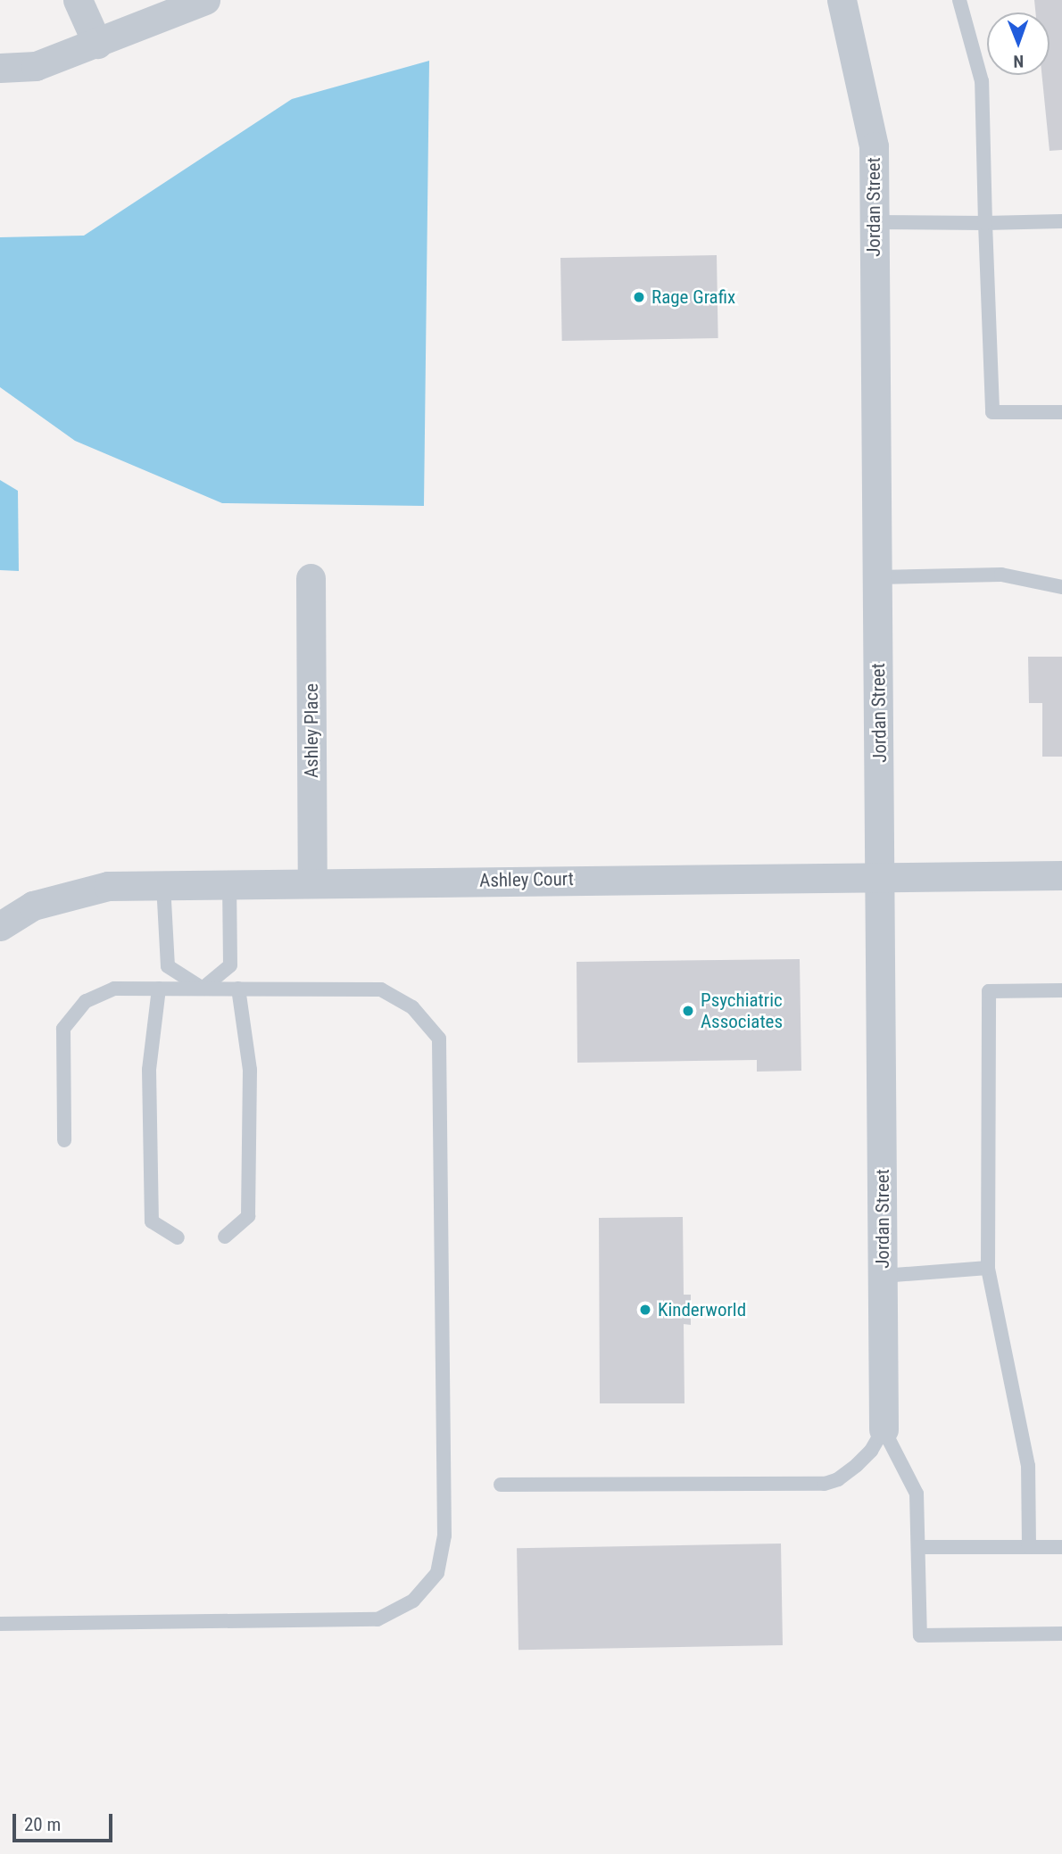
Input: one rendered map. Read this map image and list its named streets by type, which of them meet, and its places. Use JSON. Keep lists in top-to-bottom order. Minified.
{"streets":{"street":["Jordan Street","Ashley Place","Ashley Court"]},"crossings":[["Jordan Street","Ashley Court"],["Ashley Place","Ashley Court"]],"places":["Rage Grafix","Psychiatric Associates","Kinderworld"],"scale_bar":"20 m","north":"bottom"}
